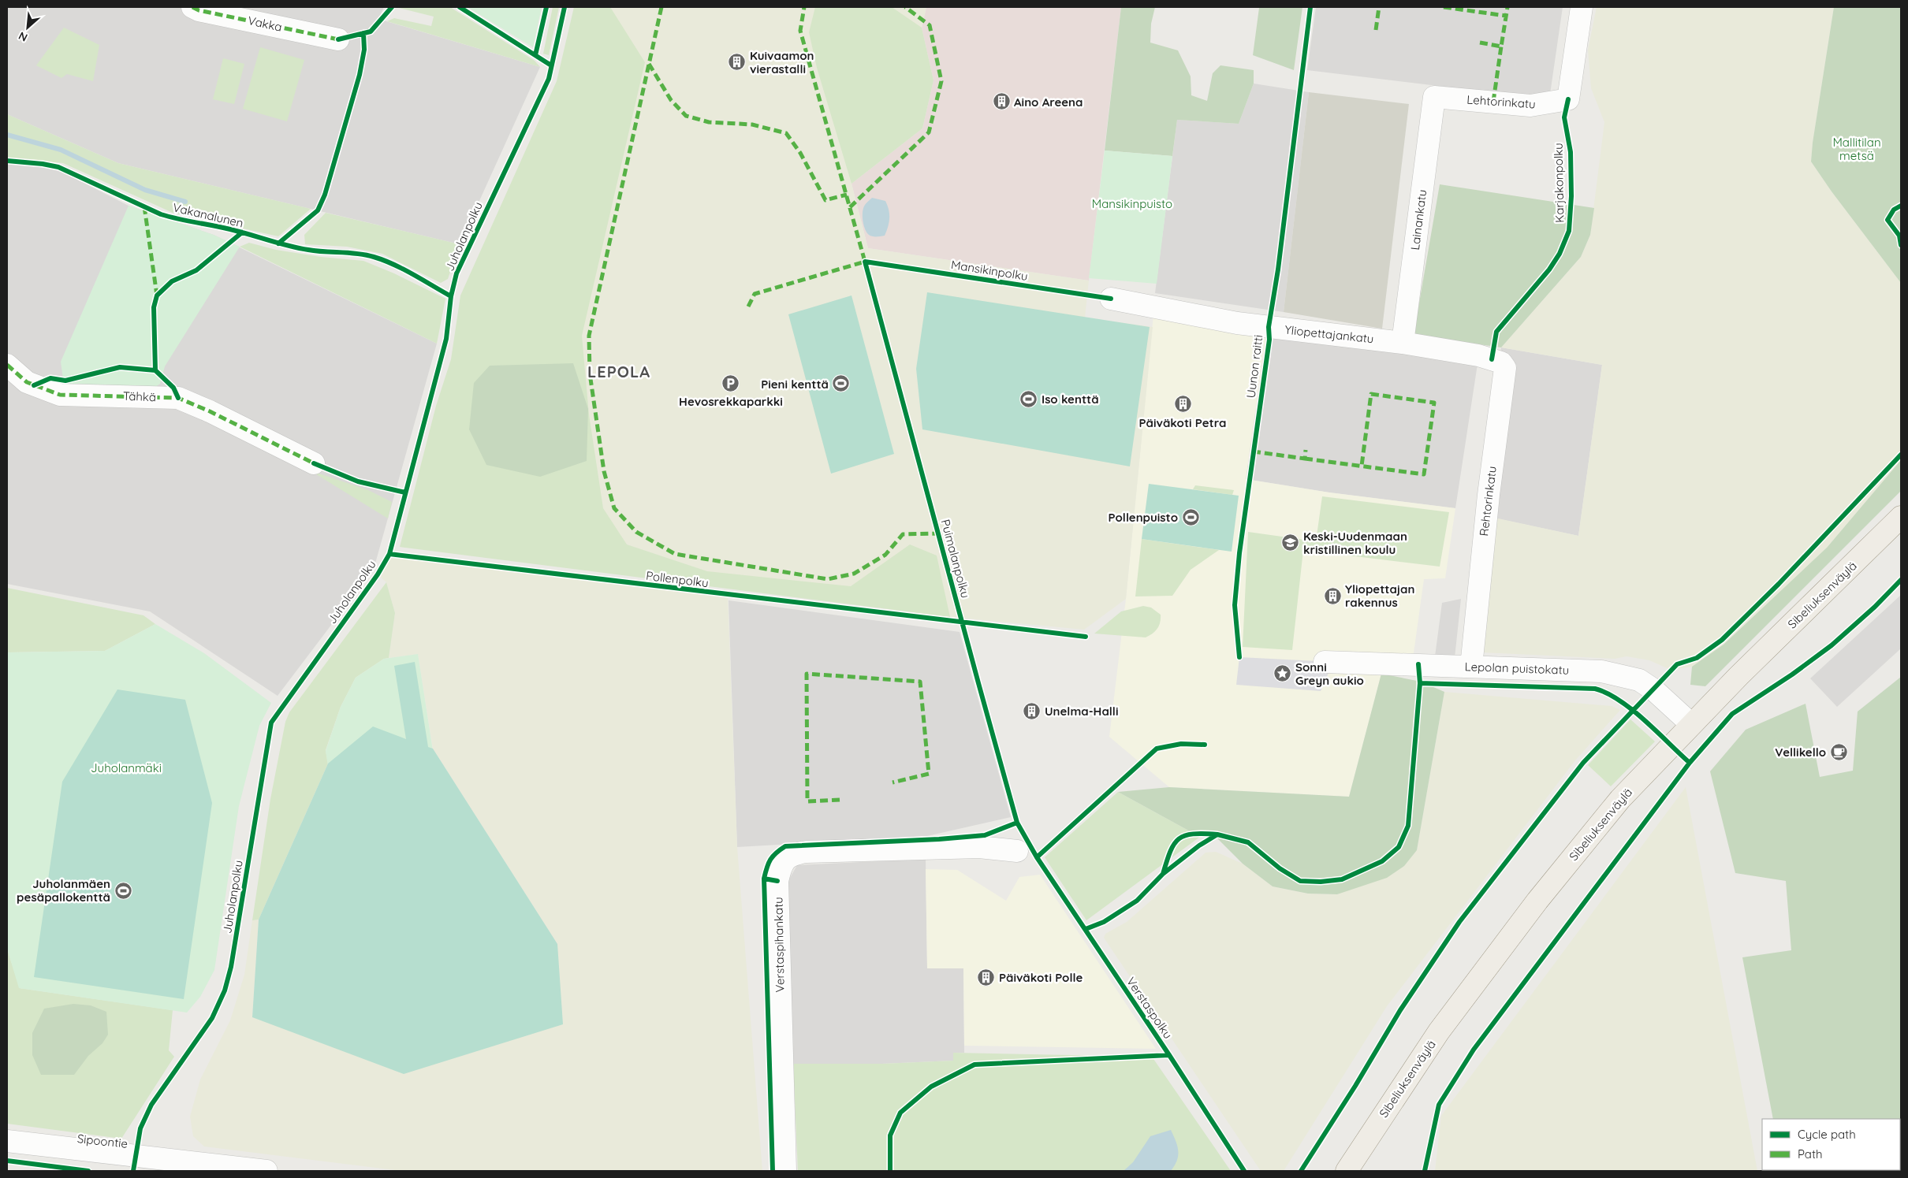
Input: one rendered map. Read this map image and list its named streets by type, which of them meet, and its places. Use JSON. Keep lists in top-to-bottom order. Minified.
{"streets":{"main road":["Sibeliuksenväylä"],"street":["Vakka","Lehtorinkatu","Lainankatu","Yliopettajankatu","Tähkä","Rehtorinkatu","Lepolan puistokatu","Verstaspihankatu","Sipoontie"],"cycle path":["Karjakonpolku","Vakanalunen","Juholanpolku","Mansikinpolku","Uunon raitti","Pollenpolku"]},"crossings":[["Lehtorinkatu","Lainankatu"],["Lainankatu","Yliopettajankatu"],["Yliopettajankatu","Rehtorinkatu"],["Rehtorinkatu","Lepolan puistokatu"],["Sibeliuksenväylä","Lepolan puistokatu"]],"districts":["LEPOLA"],"parks":["Mallitilan metsä","Mansikinpuisto","Juholanmäki"],"places":{"building":["Kuivaamon vierastalli","Aino Areena","Päiväkoti Petra","Yliopettajan rakennus","Unelma-Halli","Päiväkoti Polle"],"parking":["Hevosrekkaparkki"],"sports":["Pieni kenttä","Iso kenttä","Pollenpuisto","Juholanmäen pesäpallokenttä"],"school or university":["Keski-Uudenmaan kristillinen koulu"],"place":["Sonni Greyn aukio"],"cafe":["Vellikello"]},"legend":["Cycle path","Path"],"north":"bottom left"}
